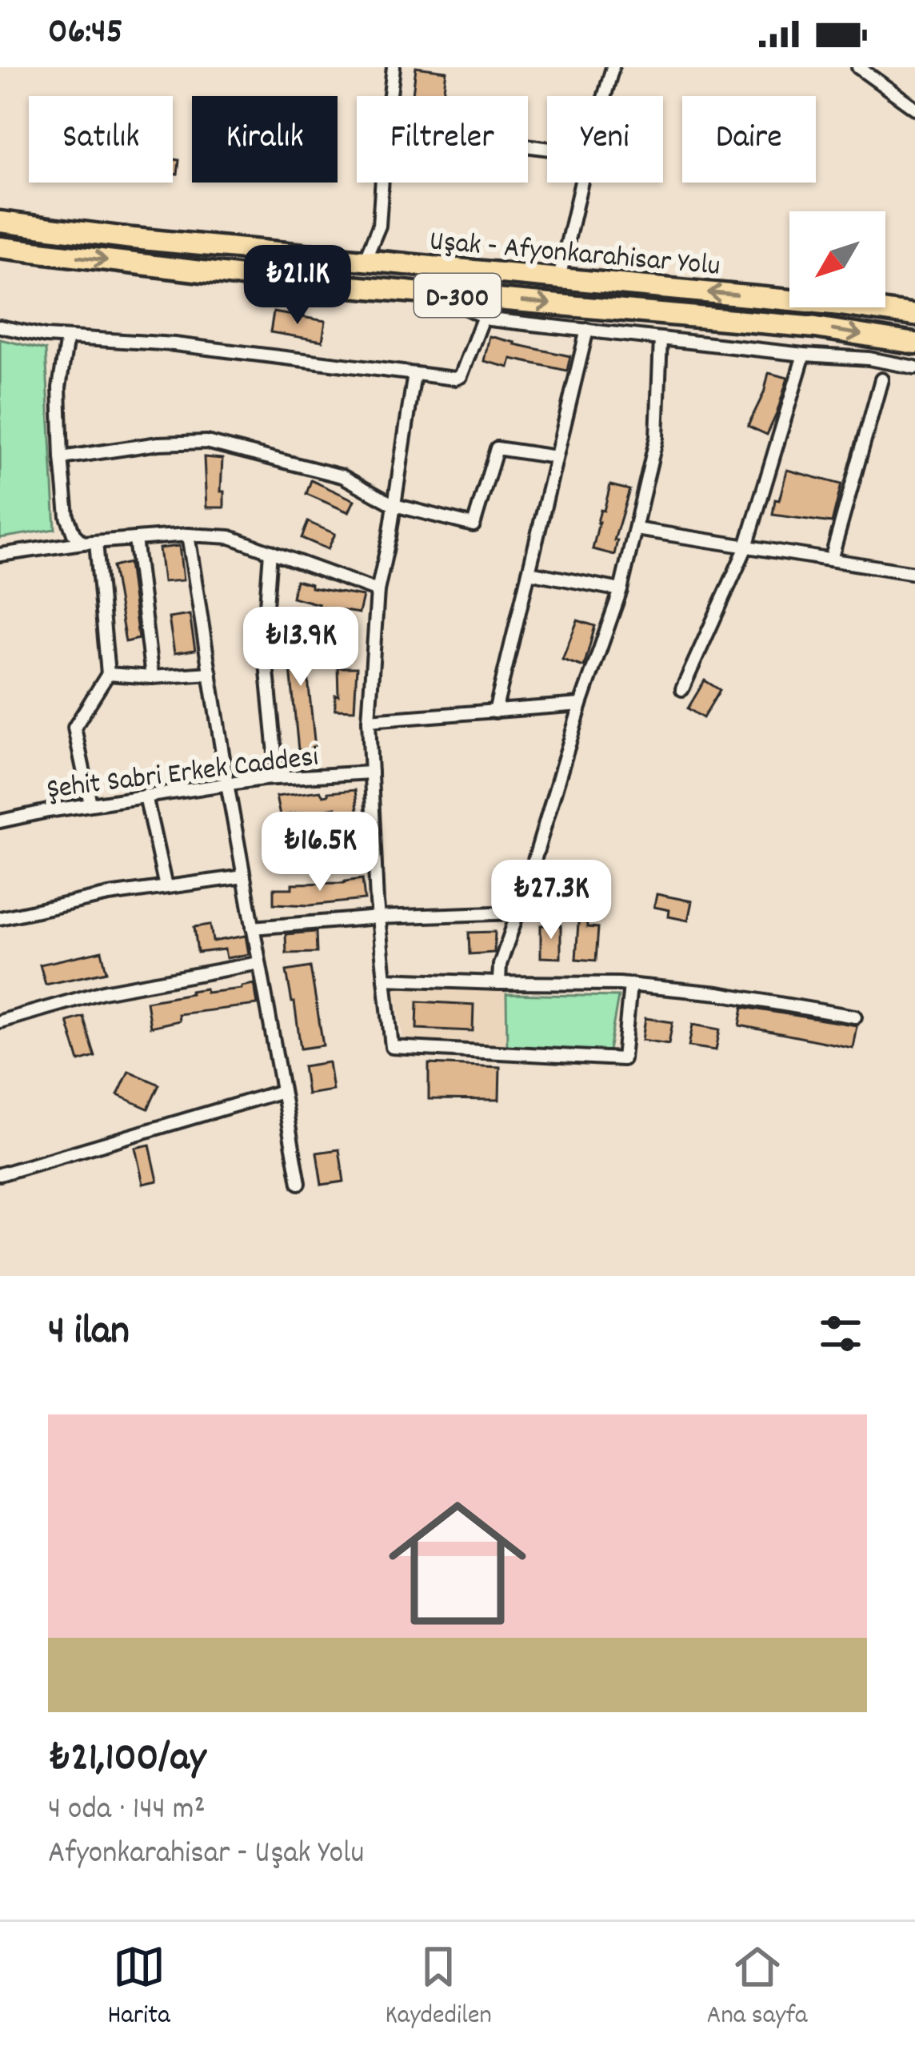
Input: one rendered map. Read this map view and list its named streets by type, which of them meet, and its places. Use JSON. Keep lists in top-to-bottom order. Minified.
{"streets":{"highway":["Uşak - Afyonkarahisar Yolu","D-300"],"street":["Şehit Sabri Erkek Caddesi"]},"north":"bottom left","page":{"status":"06:45","chip":["Satılık","Kiralık","Filtreler","Yeni","Daire"],"price":["₺21.1K","₺13.9K","₺16.5K","₺27.3K"],"heading":"4 ilan","list":[{"name":"₺21,100/ay","note":"4 oda · 144 m² · Afyonkarahisar - Uşak Yolu"}],"tabs":["Harita","Kaydedilen","Ana sayfa"]}}
